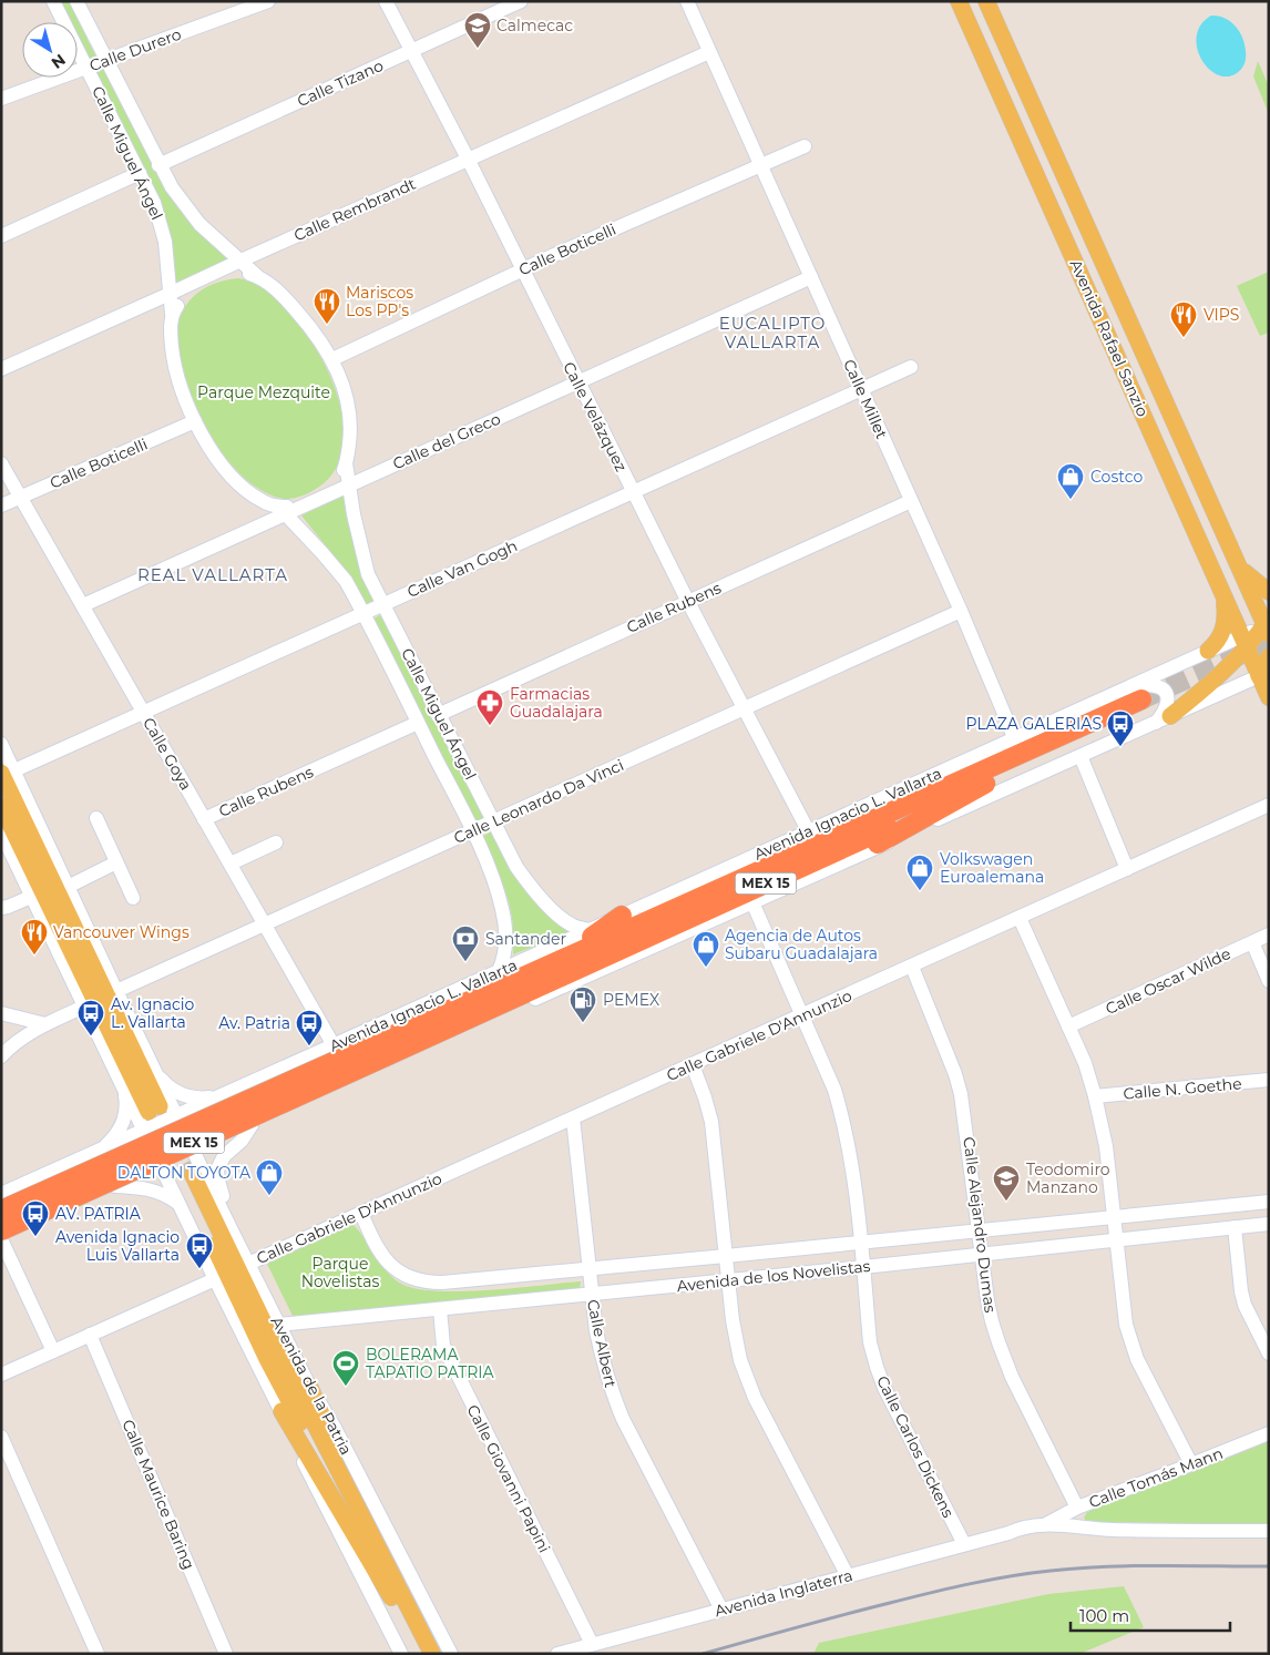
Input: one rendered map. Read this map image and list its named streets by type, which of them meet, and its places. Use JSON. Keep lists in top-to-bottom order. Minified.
{"streets":{"highway":["Avenida Ignacio L. Vallarta","MEX 15"],"main road":["Avenida Rafael Sanzio","Avenida de la Patria"],"street":["Calle Durero","Calle Tizano","Calle Miguel Ángel","Calle Rembrandt","Calle Boticelli","Calle Millet","Calle Velázquez","Calle del Greco","Calle Van Gogh","Calle Rubens","Calle Goya","Calle Leonardo Da Vinci","Calle Oscar Wilde","Calle Gabriele D'Annunzio","Calle N. Goethe","Calle Alejandro Dumas","Avenida de los Novelistas","Calle Albert","Calle Carlos Dickens","Calle Tomás Mann","Calle Giovanni Papini","Calle Maurice Baring","Avenida Inglaterra"]},"crossings":[["Calle Durero","Calle Miguel Ángel"],["Calle Tizano","Calle Miguel Ángel"],["Calle Tizano","Calle Velázquez"],["Calle Miguel Ángel","Calle Rembrandt"],["Calle Miguel Ángel","Calle Boticelli"],["Calle Miguel Ángel","Calle del Greco"],["Calle Miguel Ángel","Calle Van Gogh"],["Calle Miguel Ángel","Calle Rubens"],["Calle Miguel Ángel","Calle Leonardo Da Vinci"],["Calle Miguel Ángel","Avenida Ignacio L. Vallarta"],["Calle Rembrandt","Calle Millet"],["Calle Rembrandt","Calle Velázquez"],["Calle Boticelli","Calle Millet"],["Calle Boticelli","Calle Velázquez"],["Calle Boticelli","Calle Goya"],["Avenida Rafael Sanzio","Avenida Ignacio L. Vallarta"],["Calle Millet","Calle del Greco"],["Calle Millet","Calle Van Gogh"],["Calle Millet","Calle Rubens"],["Calle Millet","Calle Leonardo Da Vinci"],["Calle Millet","Avenida Ignacio L. Vallarta"],["Calle Velázquez","Calle del Greco"],["Calle Velázquez","Calle Van Gogh"],["Calle Velázquez","Calle Rubens"],["Calle Velázquez","Calle Leonardo Da Vinci"],["Calle Velázquez","Avenida Ignacio L. Vallarta"],["Calle Van Gogh","Calle Goya"],["Calle Van Gogh","Avenida de la Patria"],["Calle Rubens","Calle Goya"],["Calle Goya","Calle Leonardo Da Vinci"],["Calle Goya","Avenida Ignacio L. Vallarta"],["Calle Leonardo Da Vinci","Avenida de la Patria"],["Avenida Ignacio L. Vallarta","Avenida de la Patria"],["Avenida Ignacio L. Vallarta","Calle Carlos Dickens"],["Calle Gabriele D'Annunzio","Calle Alejandro Dumas"],["Calle Gabriele D'Annunzio","Avenida de los Novelistas"],["Calle Gabriele D'Annunzio","Calle Albert"],["Calle Gabriele D'Annunzio","Avenida de la Patria"],["Calle Gabriele D'Annunzio","Calle Carlos Dickens"],["Calle Alejandro Dumas","Avenida de los Novelistas"],["Calle Alejandro Dumas","Calle Tomás Mann"],["Avenida de los Novelistas","Calle Albert"],["Avenida de los Novelistas","Avenida de la Patria"],["Avenida de los Novelistas","Calle Carlos Dickens"],["Avenida de los Novelistas","Calle Giovanni Papini"],["Calle Albert","Avenida Inglaterra"],["Calle Carlos Dickens","Avenida Inglaterra"],["Calle Tomás Mann","Avenida Inglaterra"],["Calle Giovanni Papini","Avenida Inglaterra"]],"districts":["EUCALIPTO VALLARTA","REAL VALLARTA"],"parks":["Parque Mezquite","Parque Novelistas"],"places":{"school or university":["Calmecac","Teodomiro Manzano"],"restaurant":["Mariscos Los PP's","VIPS","Vancouver Wings"],"shop":["Costco","Volkswagen Euroalemana","Agencia de Autos Subaru Guadalajara","DALTON TOYOTA"],"pharmacy":["Farmacias Guadalajara"],"bus stop":["PLAZA GALERIAS","Av. Ignacio L. Vallarta","Av. Patria","AV. PATRIA","Avenida Ignacio Luis Vallarta"],"bank":["Santander"],"fuel station":["PEMEX"],"sports":["BOLERAMA TAPATIO PATRIA"]},"scale_bar":"100 m","north":"bottom right"}
